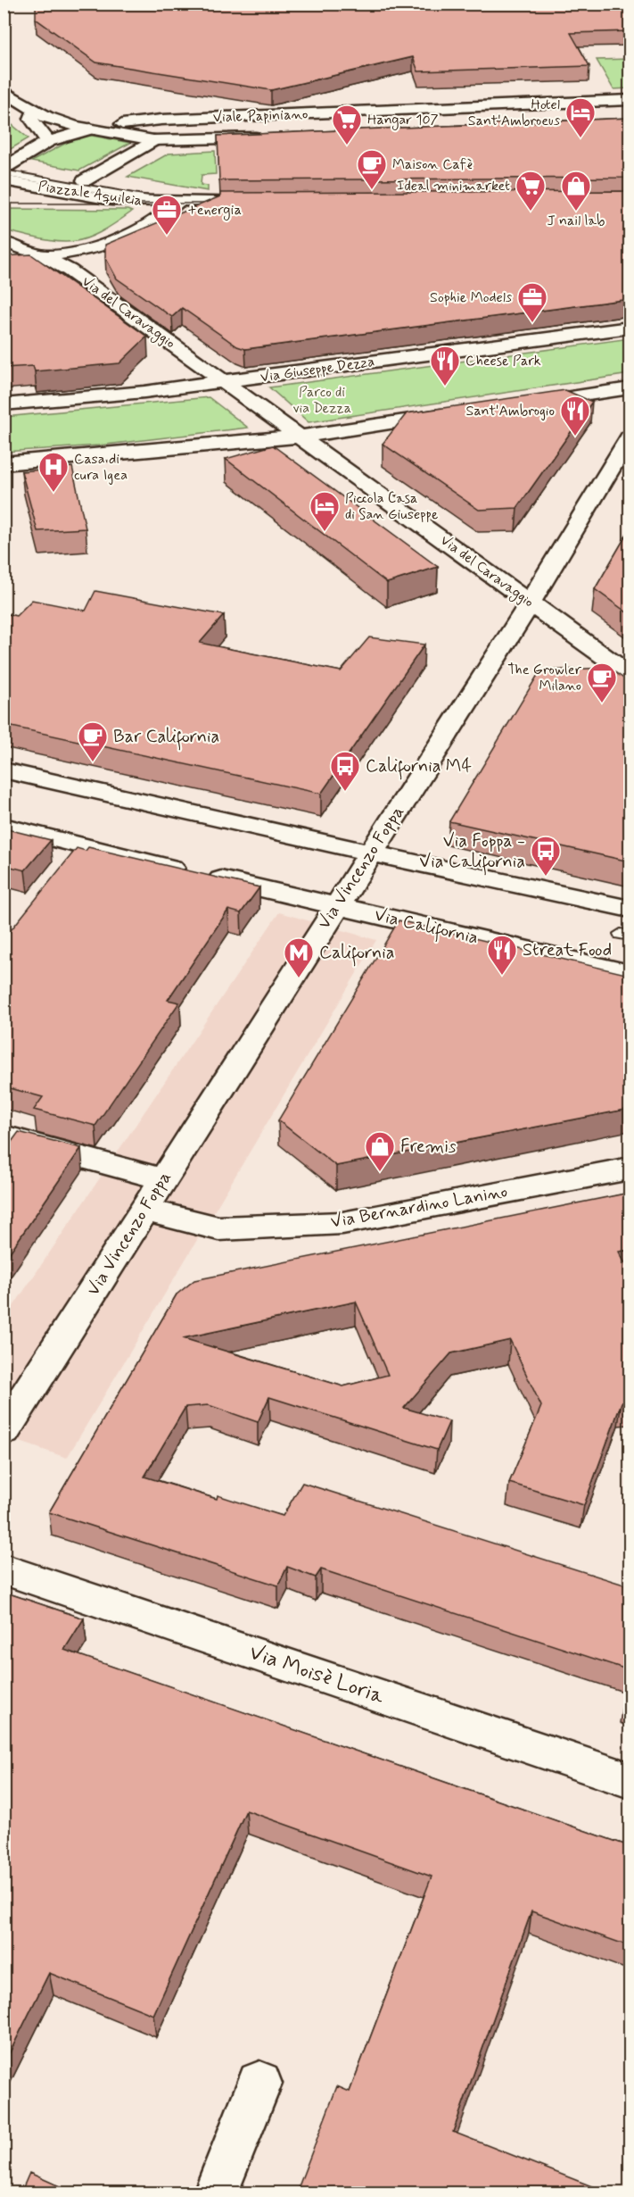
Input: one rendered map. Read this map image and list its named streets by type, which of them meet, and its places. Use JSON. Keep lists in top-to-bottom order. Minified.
{"streets":{"street":["Viale Papiniano","Piazzale Aquileia","Via del Caravaggio","Via Giuseppe Dezza","Via Vincenzo Foppa","Via California","Via Bernardino Lanino","Via Moisè Loria"]},"crossings":[["Viale Papiniano","Piazzale Aquileia"],["Piazzale Aquileia","Via del Caravaggio"],["Via del Caravaggio","Via Giuseppe Dezza"],["Via del Caravaggio","Via Vincenzo Foppa"],["Via Vincenzo Foppa","Via California"],["Via Vincenzo Foppa","Via Bernardino Lanino"]],"parks":["Parco di via Dezza"],"places":{"hotel":["Hotel Sant'Ambroeus","Piccola Casa di San Giuseppe"],"supermarket":["Hangar 107","Ideal minimarket"],"cafe":["Maison Cafè","The Growler Milano","Bar California"],"shop":["J nail lab","Fremis"],"office":["+energia","Sophie Models"],"restaurant":["Cheese Park","Sant'Ambrogio","Streat Food"],"hospital":["Casa di cura Igea"],"bus stop":["California M4","Via Foppa - Via California"],"metro station":["California"]}}
